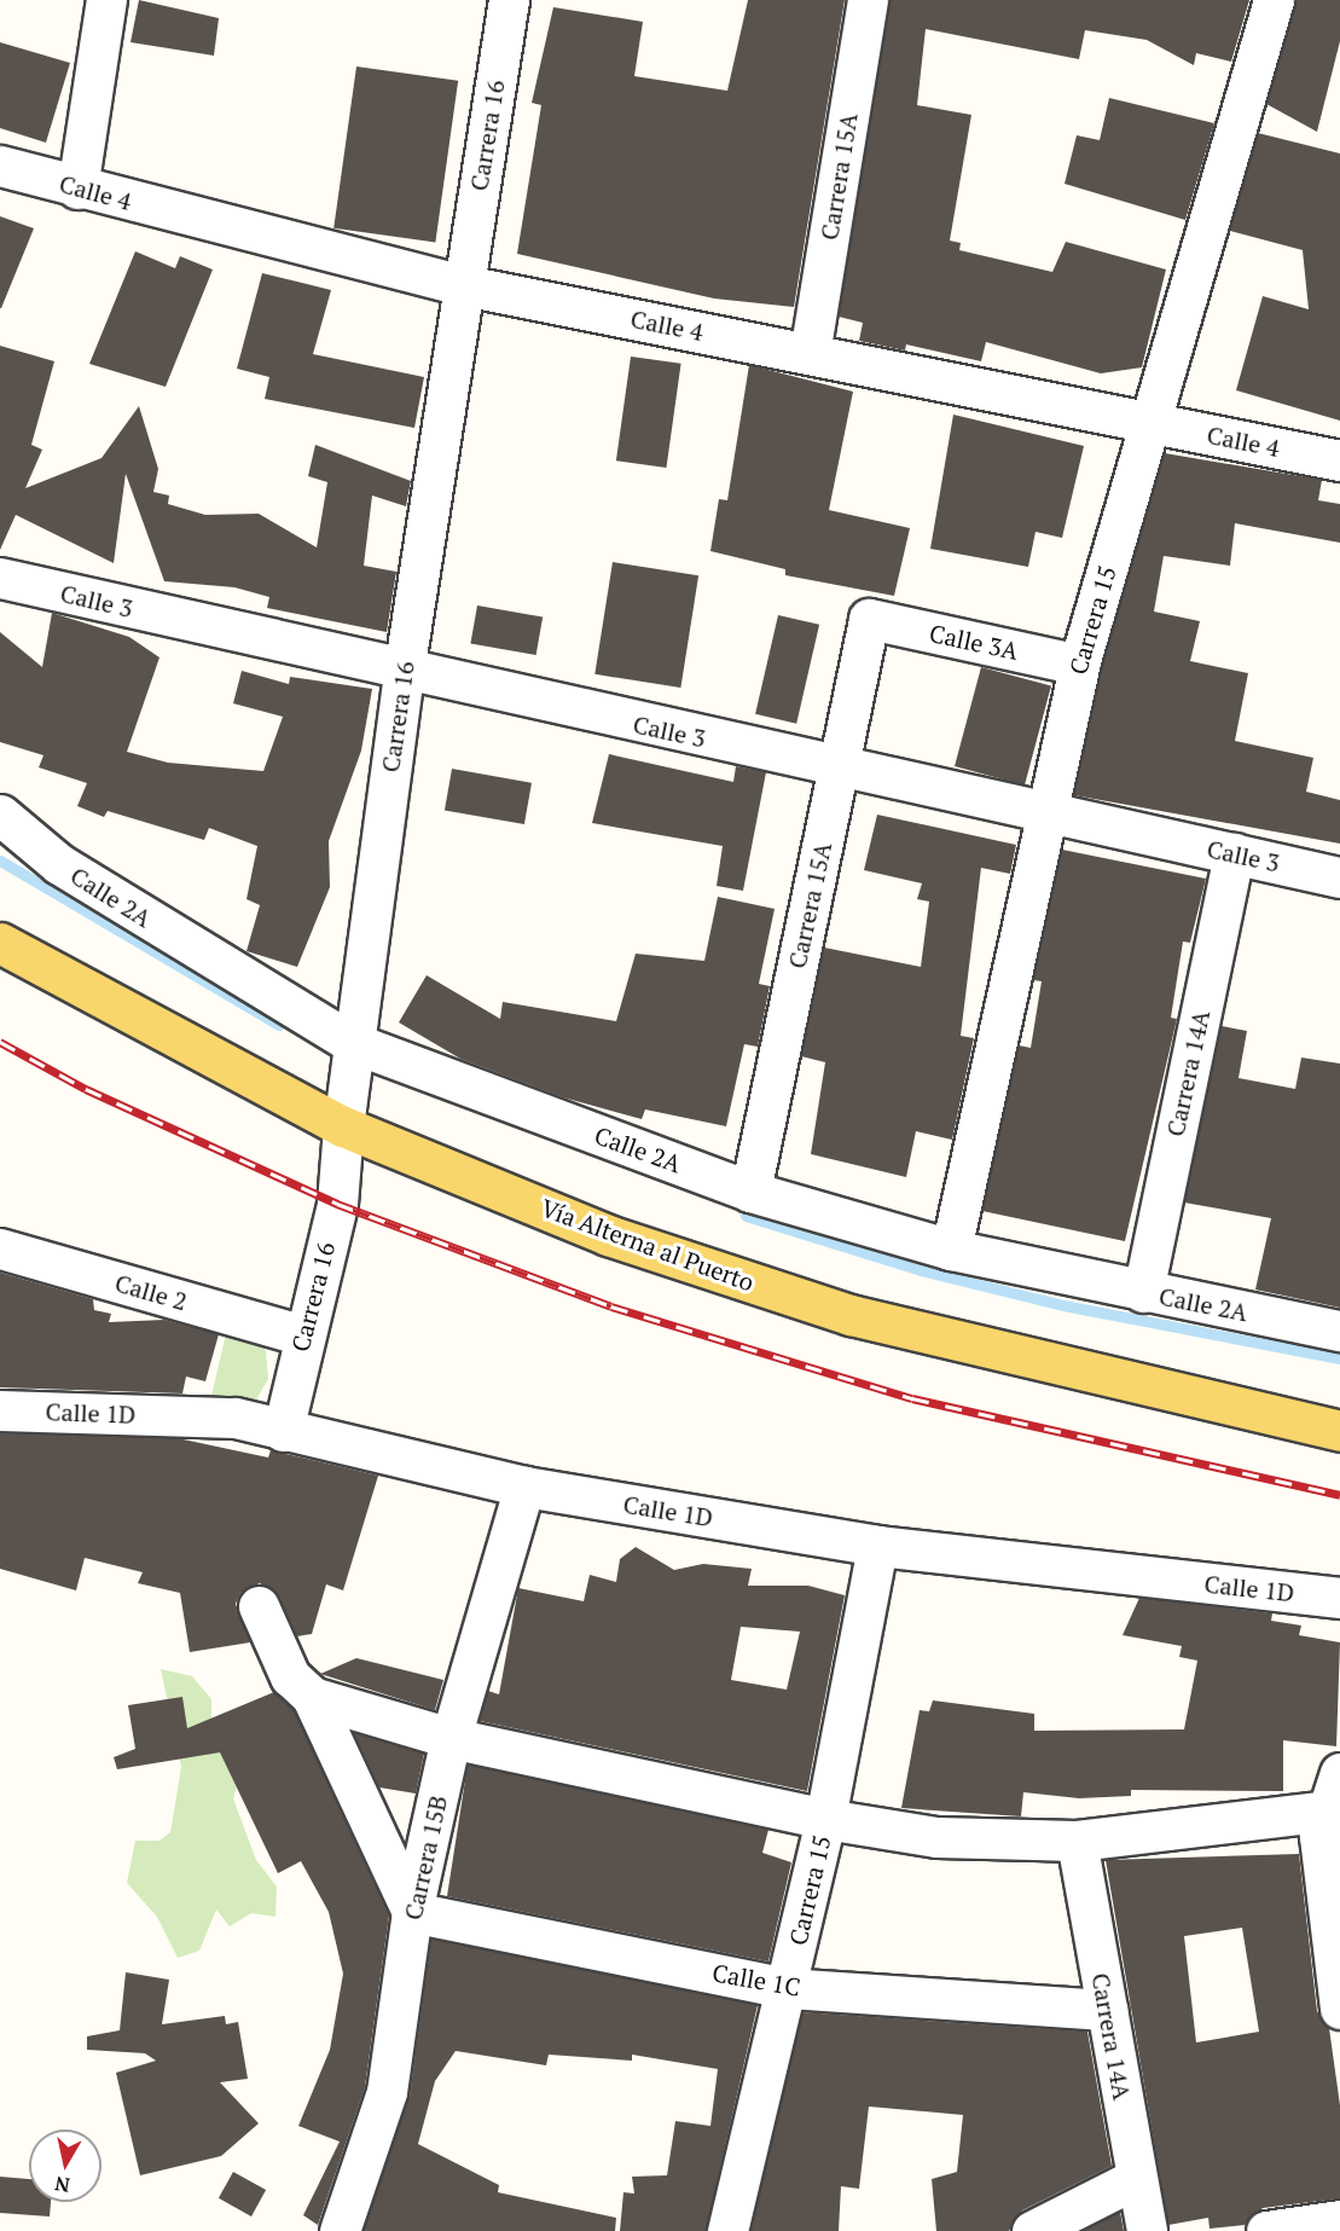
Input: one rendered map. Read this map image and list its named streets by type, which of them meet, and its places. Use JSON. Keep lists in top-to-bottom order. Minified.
{"streets":{"main road":["Vía Alterna al Puerto"],"street":["Carrera 16","Carrera 15A","Calle 4","Calle 3","Carrera 15","Calle 3A","Calle 2A","Carrera 14A","Calle 2","Calle 1D","Carrera 15B","Calle 1C"]},"crossings":[["Carrera 16","Calle 4"],["Carrera 16","Calle 3"],["Carrera 16","Calle 2A"],["Carrera 16","Vía Alterna al Puerto"],["Carrera 16","Calle 2"],["Carrera 16","Calle 1D"],["Carrera 15A","Calle 4"],["Carrera 15A","Calle 3"],["Carrera 15A","Calle 3A"],["Carrera 15A","Calle 2A"],["Calle 4","Carrera 15"],["Calle 3","Carrera 15"],["Calle 3","Carrera 14A"],["Carrera 15","Calle 3A"],["Carrera 15","Calle 2A"],["Carrera 15","Calle 1D"],["Carrera 15","Calle 1C"],["Calle 2A","Carrera 14A"],["Carrera 14A","Calle 1C"],["Calle 1D","Carrera 15B"],["Carrera 15B","Calle 1C"]],"north":"bottom"}
